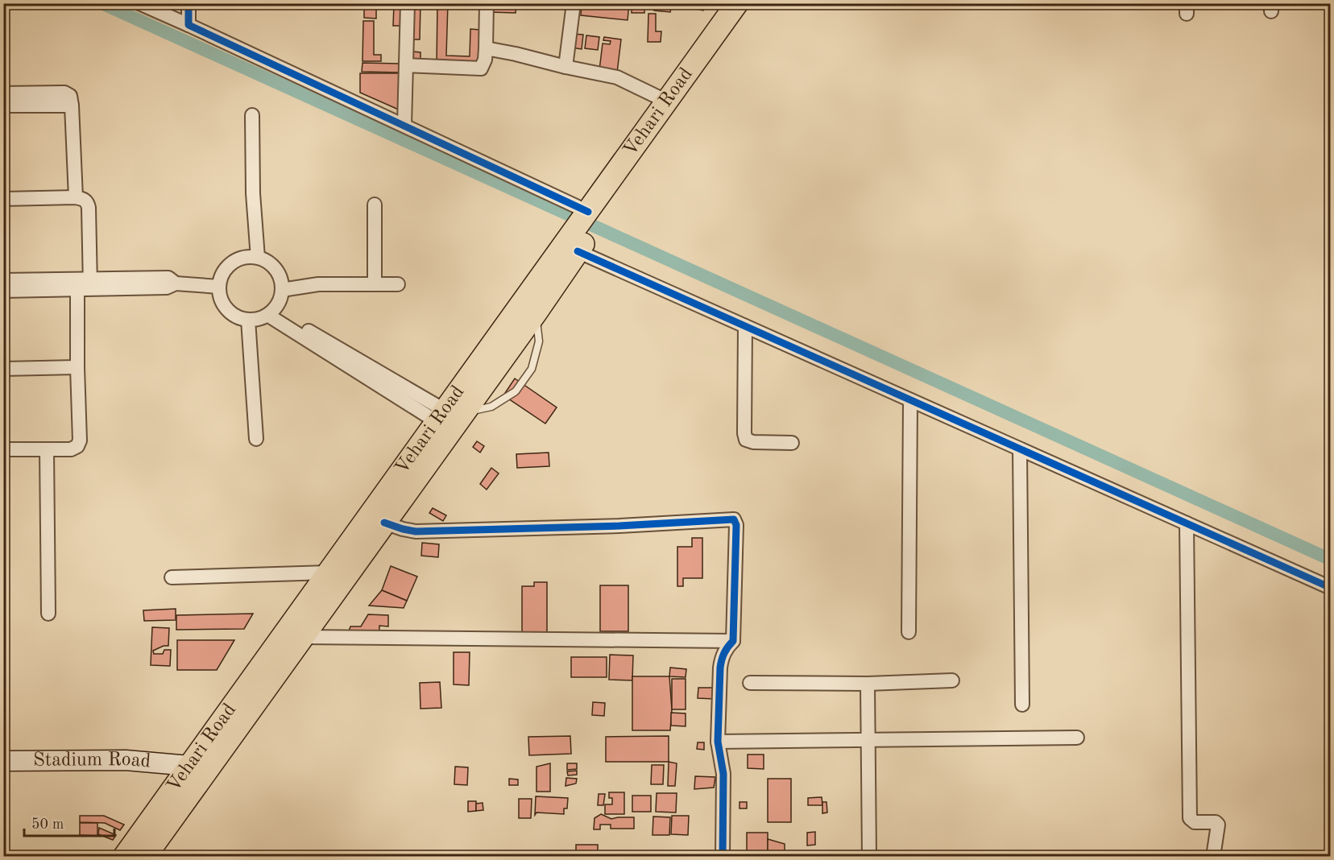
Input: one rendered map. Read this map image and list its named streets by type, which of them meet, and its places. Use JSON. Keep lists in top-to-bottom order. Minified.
{"streets":{"main road":["Vehari Road","Stadium Road"]},"crossings":[["Vehari Road","Stadium Road"]],"scale_bar":"50 m"}
